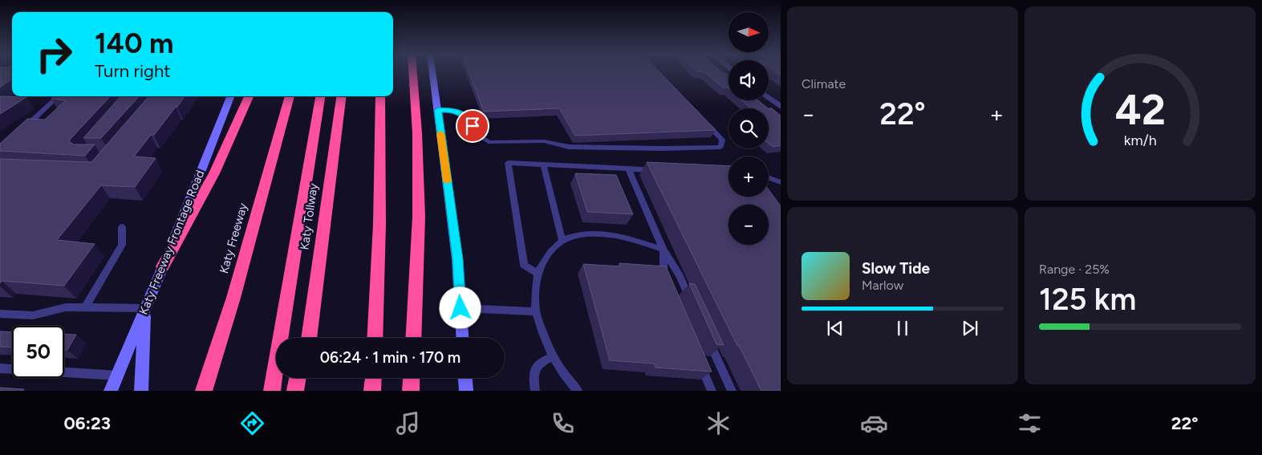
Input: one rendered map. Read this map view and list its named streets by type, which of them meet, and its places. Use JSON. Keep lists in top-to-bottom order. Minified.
{"streets":{"highway":["Katy Tollway","Katy Freeway"],"main road":["Katy Freeway Frontage Road"]},"north":"right","page":{"tile":["Climate",["Range · 25%","125 km"]],"map_buttons":["+","−"],"turn":["140 m","Turn right"],"heat":["−","22°","+"],"song":["Slow Tide","Marlow"],"limit":"50","trip":"06:24 · 1 min · 170 m","tabs":["06:23","22°"],"gauge":["42","km/h"]}}
